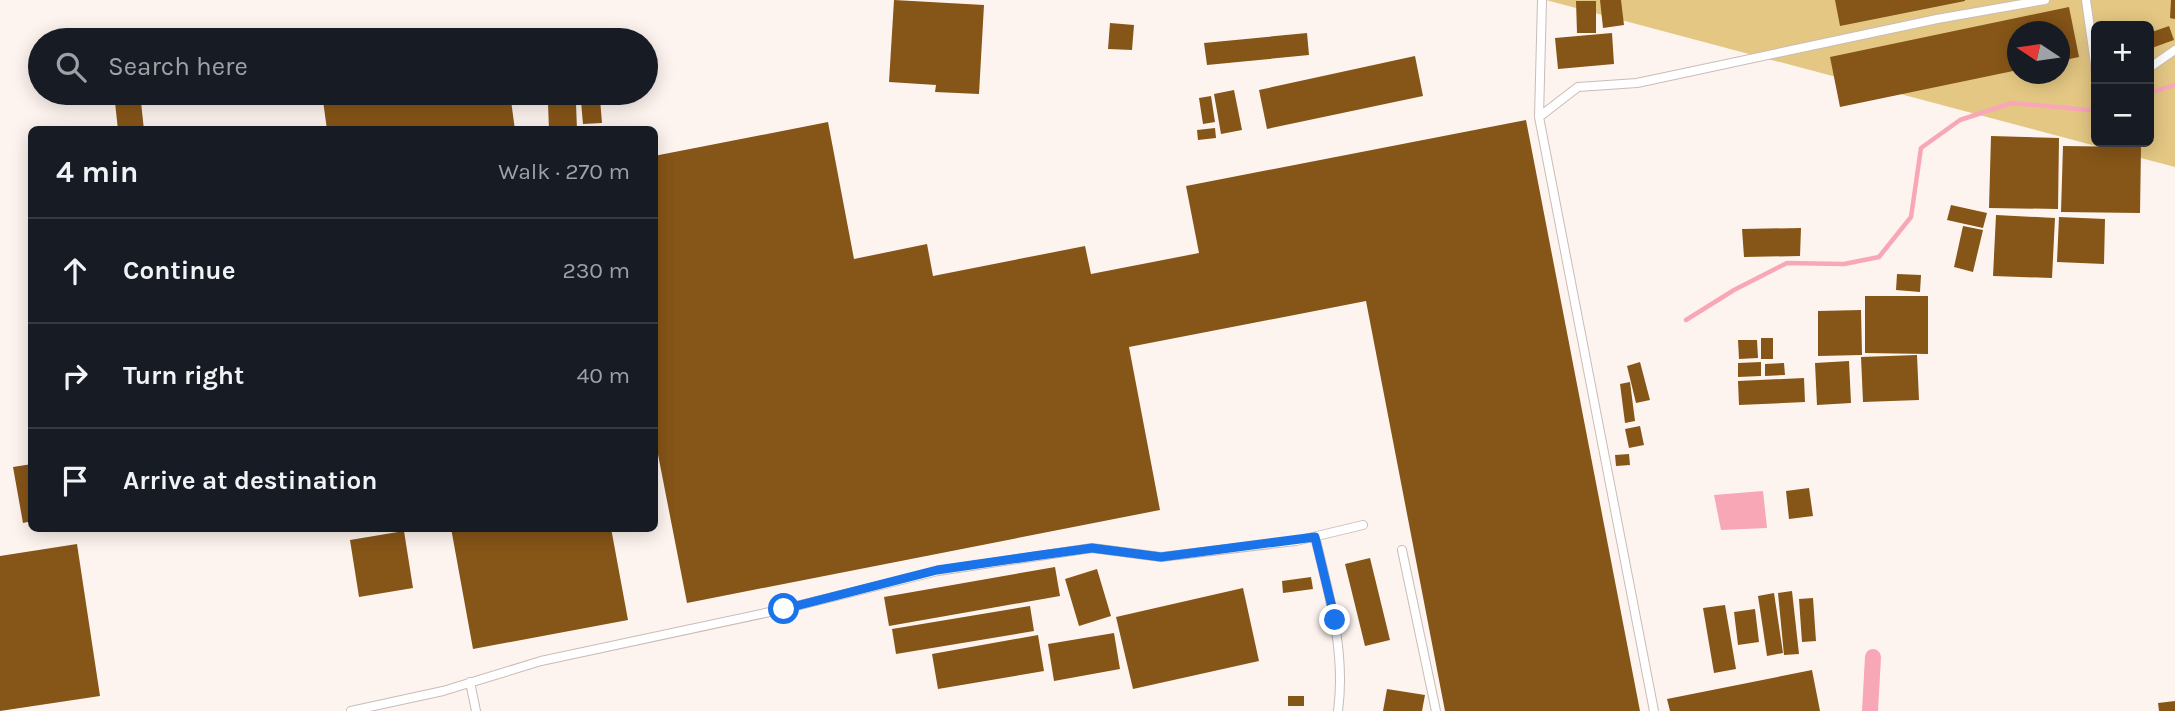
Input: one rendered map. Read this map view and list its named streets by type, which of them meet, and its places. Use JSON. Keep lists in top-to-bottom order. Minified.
{"north":"left","page":{"map_buttons":["+","−"],"search":"Search here","heading":["4 min","Walk · 270 m"],"list":[["Continue","230 m"],["Turn right","40 m"],"Arrive at destination"]}}
